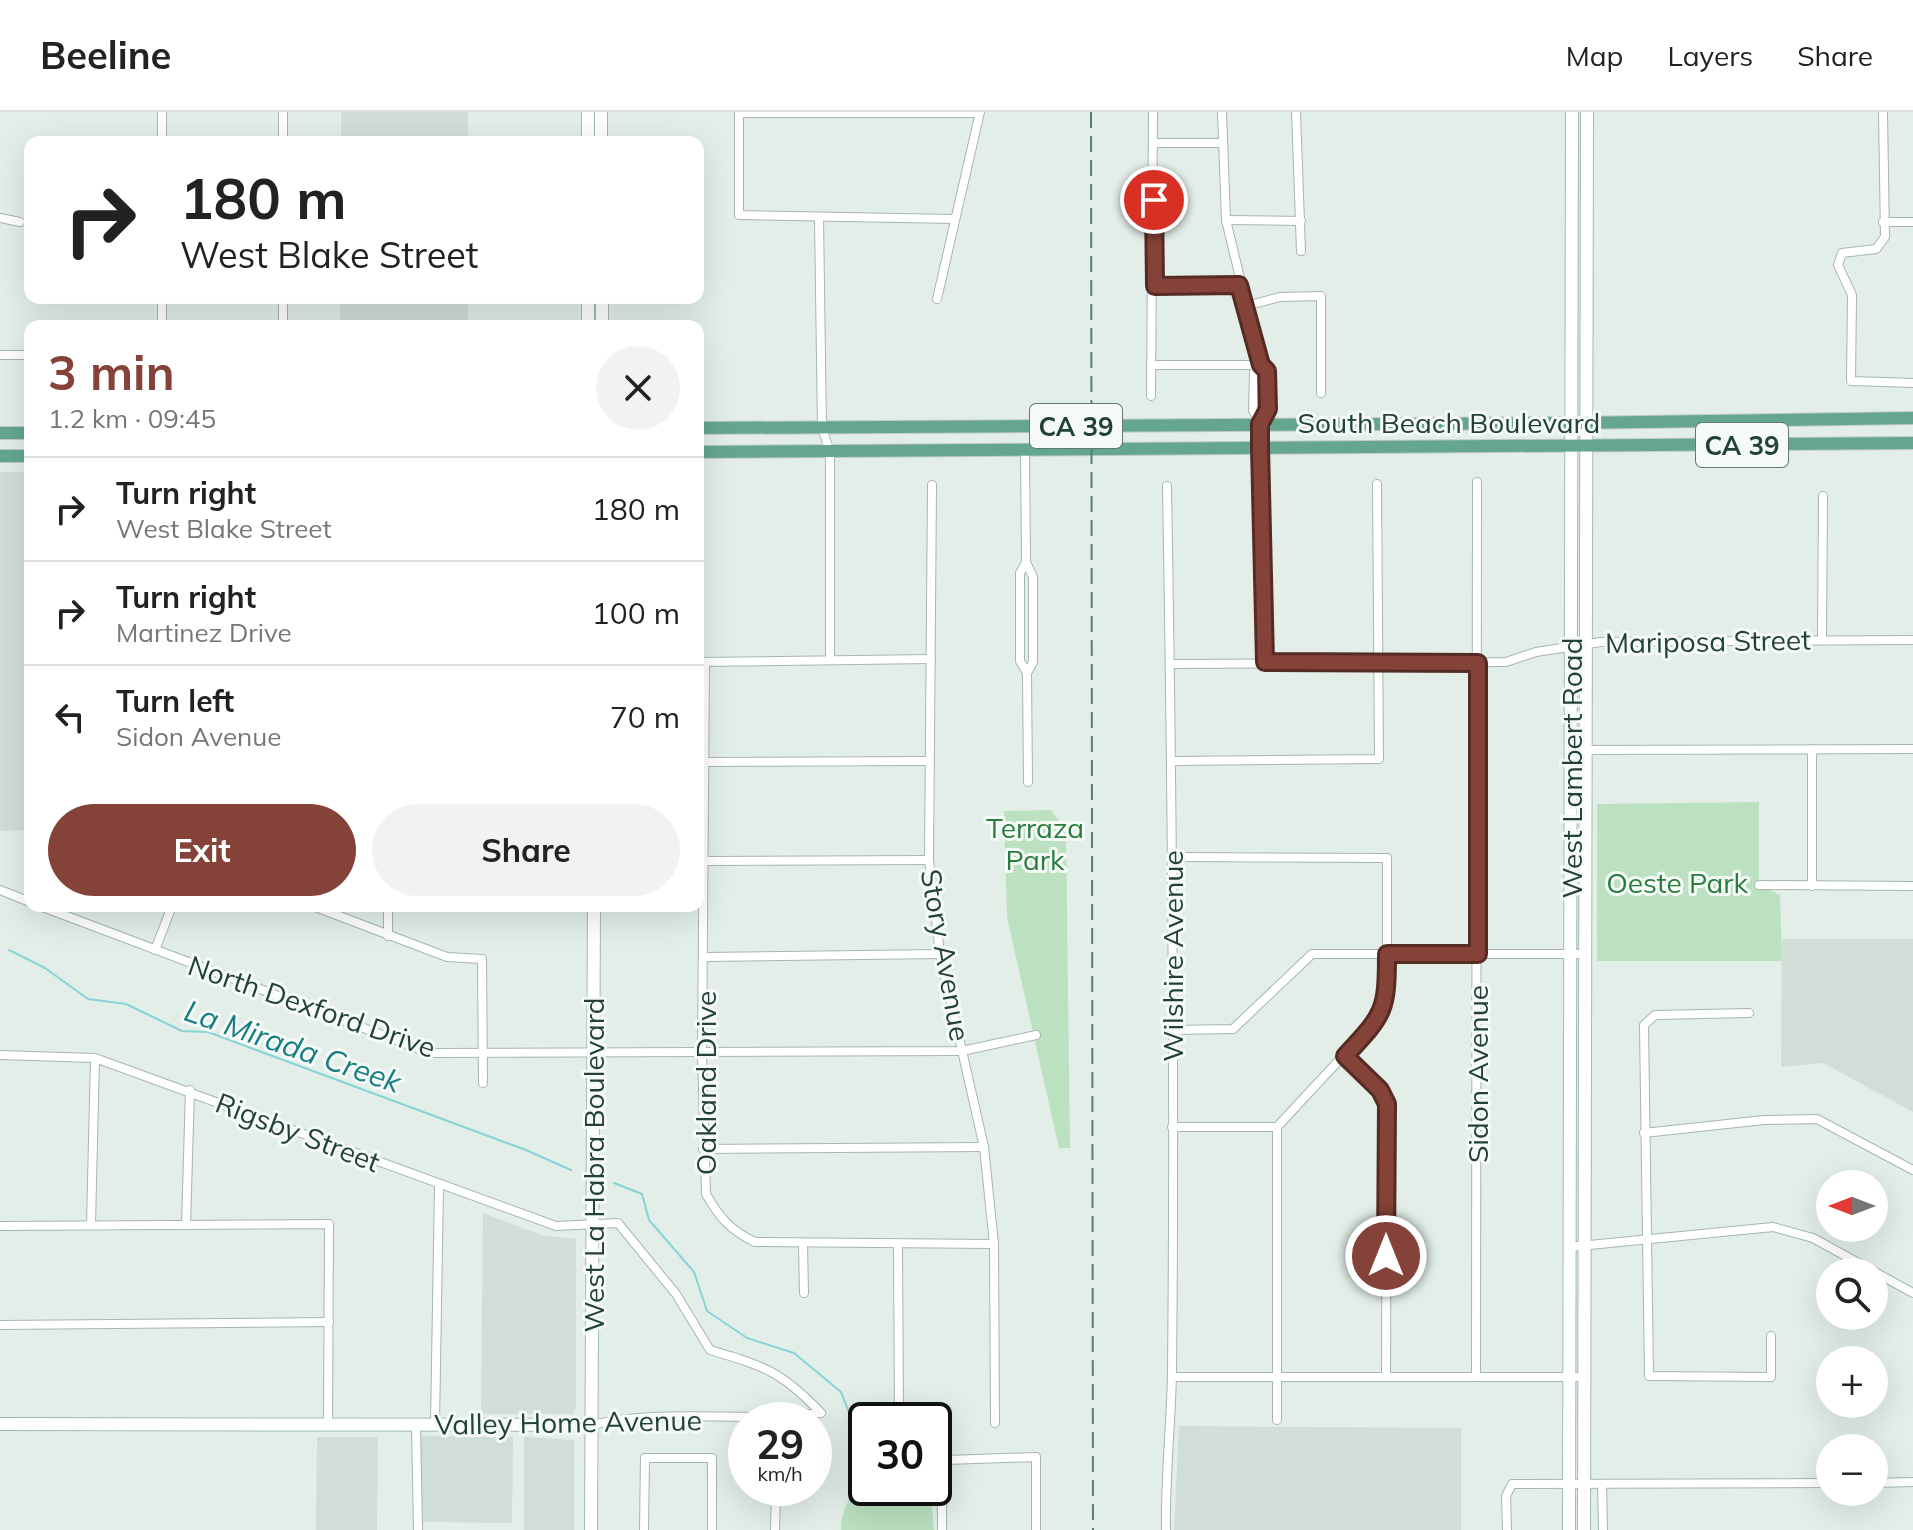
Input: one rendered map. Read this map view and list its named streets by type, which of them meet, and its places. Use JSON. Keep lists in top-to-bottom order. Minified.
{"streets":{"main road":["South Beach Boulevard","CA 39","West Lambert Road","West La Habra Boulevard","Valley Home Avenue"],"street":["Mariposa Street","Story Avenue","Wilshire Avenue","North Dexford Drive","Sidon Avenue","Oakland Drive","Rigsby Street"]},"crossings":[["South Beach Boulevard","West Lambert Road"],["Mariposa Street","West Lambert Road"],["Mariposa Street","Wilshire Avenue"],["Mariposa Street","Sidon Avenue"],["Story Avenue","North Dexford Drive"],["Story Avenue","Oakland Drive"],["North Dexford Drive","Oakland Drive"],["North Dexford Drive","West La Habra Boulevard"],["Rigsby Street","West La Habra Boulevard"],["Rigsby Street","Valley Home Avenue"],["West La Habra Boulevard","Valley Home Avenue"]],"water":["La Mirada Creek"],"parks":["Terraza Park","Oeste Park"],"north":"left","page":{"header":"Beeline","nav":["Map","Layers","Share"],"turn":["180 m","West Blake Street"],"heading":["3 min","1.2 km · 09:45"],"list":[{"name":"Turn right","note":"West Blake Street","value":"180 m"},{"name":"Turn right","note":"Martinez Drive","value":"100 m"},{"name":"Turn left","note":"Sidon Avenue","value":"70 m"}],"buttons":["Exit","Share"],"map_buttons":["+","−"],"speed":"29 km/h","limit":"30"}}
